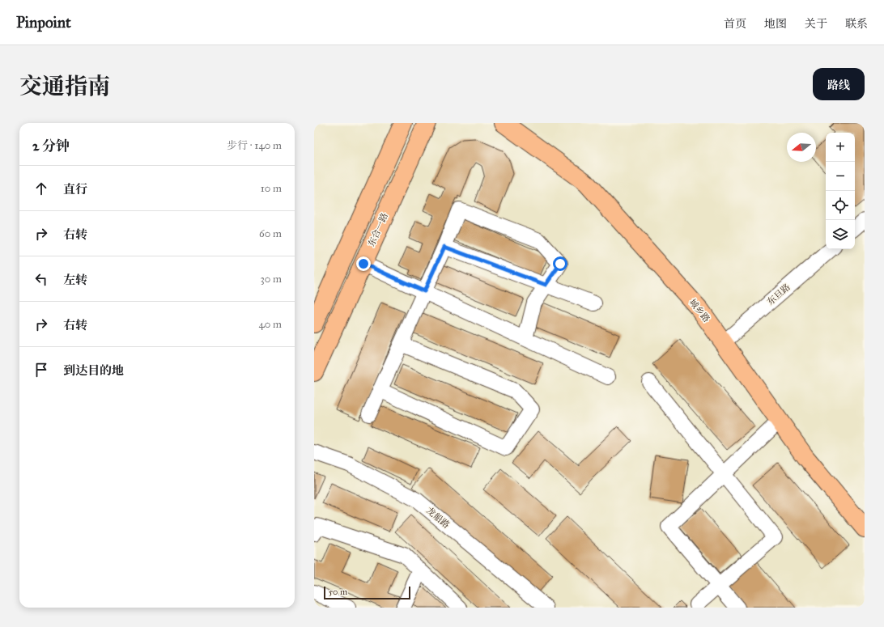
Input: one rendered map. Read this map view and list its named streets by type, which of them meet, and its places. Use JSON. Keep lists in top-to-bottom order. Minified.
{"streets":{"main road":["东合一路","城乡路"],"street":["东旦路","龙船路"]},"crossings":[["东旦路","城乡路"]],"scale_bar":"50 m","north":"left","page":{"header":"Pinpoint","nav":["首页","地图","关于","联系"],"title":"交通指南","buttons":"路线","heading":["2 分钟","步行 · 140 m"],"map_buttons":["+","−"],"list":[["直行","10 m"],["右转","60 m"],["左转","30 m"],["右转","40 m"],"到达目的地"],"scale":"50 m"}}
